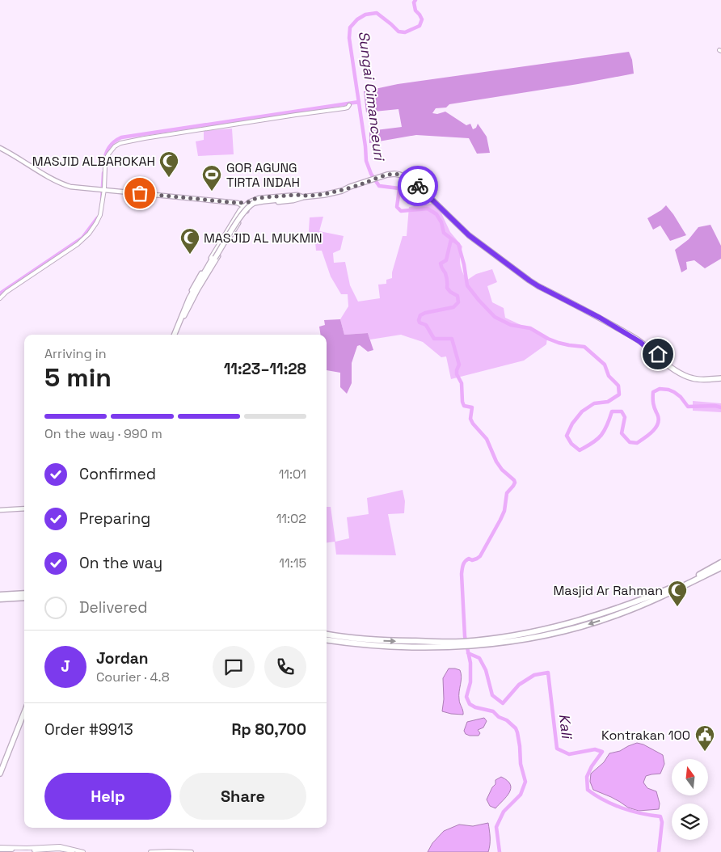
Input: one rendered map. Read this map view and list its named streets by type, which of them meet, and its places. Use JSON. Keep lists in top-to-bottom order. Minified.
{"water":["Sungai Cimanceuri","Kali"],"places":{"mosque":["MASJID ALBAROKAH","MASJID AL MUKMIN","Masjid Ar Rahman"],"sports":["GOR AGUNG TIRTA INDAH"],"public building":["Kontrakan 100"]},"north":"top","page":{"heading":["5 min","Arriving in","11:23–11:28"],"panel":["Jordan","Courier · 4.8","Order #9913","Rp 80,700"],"bar":"On the way · 990 m","list":[["Confirmed","11:01"],["Preparing","11:02"],["On the way","11:15"],"Delivered"],"round":"J","buttons":["Help","Share"]}}
